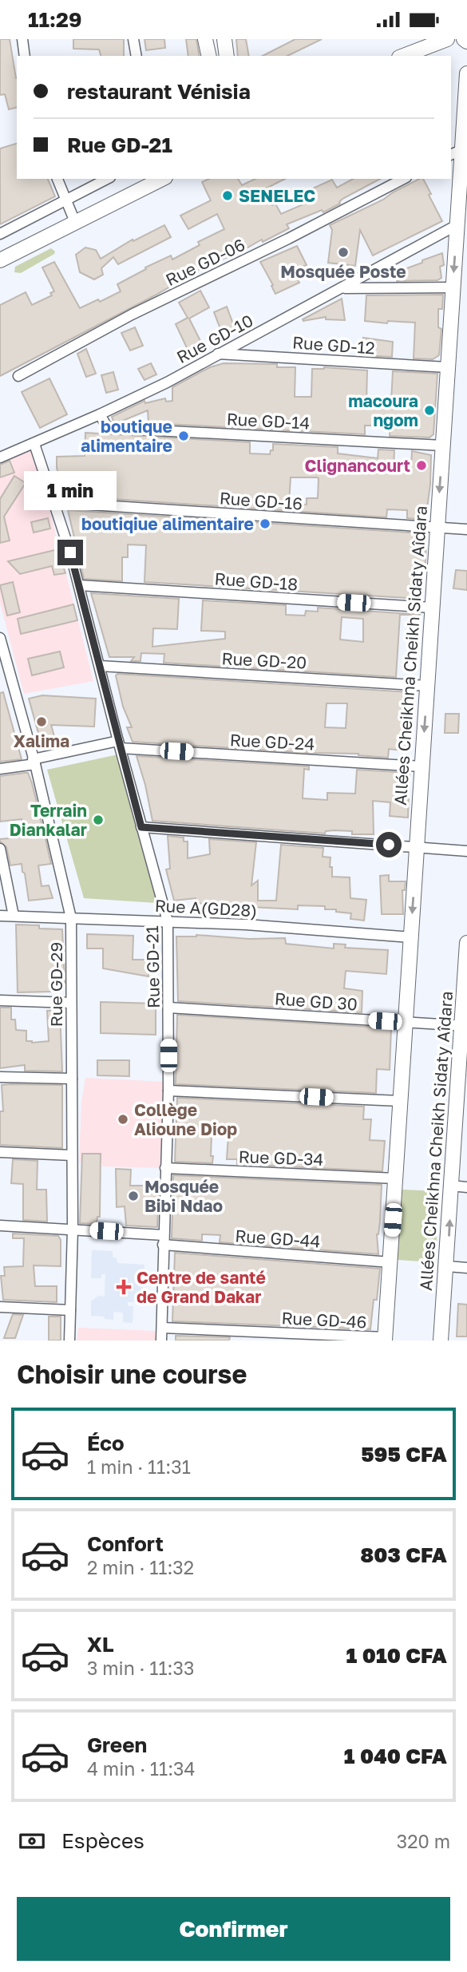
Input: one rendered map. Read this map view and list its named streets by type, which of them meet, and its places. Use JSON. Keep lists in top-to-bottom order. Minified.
{"streets":{"main road":["Allées Cheikhna Cheikh Sidaty Aîdara"],"street":["Rue GD-06","Rue GD-10","Rue GD-12","Rue GD-14","Rue GD-16","Rue GD-18","Rue GD-20","Rue GD-24","Rue A(GD28)","Rue GD-21","Rue GD-29","Rue GD 30","Rue GD-34","Rue GD-44","Rue GD-46"]},"crossings":[["Rue GD-10","Rue GD-12"],["Rue GD-10","Rue GD-14"],["Rue GD-10","Allées Cheikhna Cheikh Sidaty Aîdara"],["Rue GD-10","Rue GD-21"],["Rue GD-12","Allées Cheikhna Cheikh Sidaty Aîdara"],["Rue GD-14","Allées Cheikhna Cheikh Sidaty Aîdara"],["Rue GD-16","Allées Cheikhna Cheikh Sidaty Aîdara"],["Rue GD-16","Rue GD-21"],["Rue GD-18","Allées Cheikhna Cheikh Sidaty Aîdara"],["Rue GD-18","Rue GD-21"],["Allées Cheikhna Cheikh Sidaty Aîdara","Rue GD-20"],["Allées Cheikhna Cheikh Sidaty Aîdara","Rue GD-24"],["Allées Cheikhna Cheikh Sidaty Aîdara","Rue A(GD28)"],["Allées Cheikhna Cheikh Sidaty Aîdara","Rue GD 30"],["Allées Cheikhna Cheikh Sidaty Aîdara","Rue GD-34"],["Allées Cheikhna Cheikh Sidaty Aîdara","Rue GD-44"],["Allées Cheikhna Cheikh Sidaty Aîdara","Rue GD-46"],["Rue GD-20","Rue GD-21"],["Rue GD-24","Rue GD-21"],["Rue GD-24","Rue GD-29"],["Rue A(GD28)","Rue GD-21"],["Rue A(GD28)","Rue GD-29"],["Rue GD-21","Rue GD 30"],["Rue GD-21","Rue GD-34"],["Rue GD-21","Rue GD-44"],["Rue GD-21","Rue GD-46"],["Rue GD-29","Rue GD-44"]],"places":{"other":["SENELEC","Mosquée Poste","macoura ngom","boutique alimentaire","Clignancourt","boutiqiue alimentaire","Xalima","Terrain Diankalar","Collège Alioune Diop","Mosquée Bibi Ndao"],"health":["Centre de santé de Grand Dakar"]},"page":{"status":"11:29","banner":["restaurant Vénisia","Rue GD-21"],"bubble":"1 min","heading":"Choisir une course","list":[{"name":"Éco","note":"1 min · 11:31","value":"595 CFA"},{"name":"Confort","note":"2 min · 11:32","value":"803 CFA"},{"name":"XL","note":"3 min · 11:33","value":"1 010 CFA"},{"name":"Green","note":"4 min · 11:34","value":"1 040 CFA"}],"pay":["Espèces","320 m"],"buttons":"Confirmer"}}
